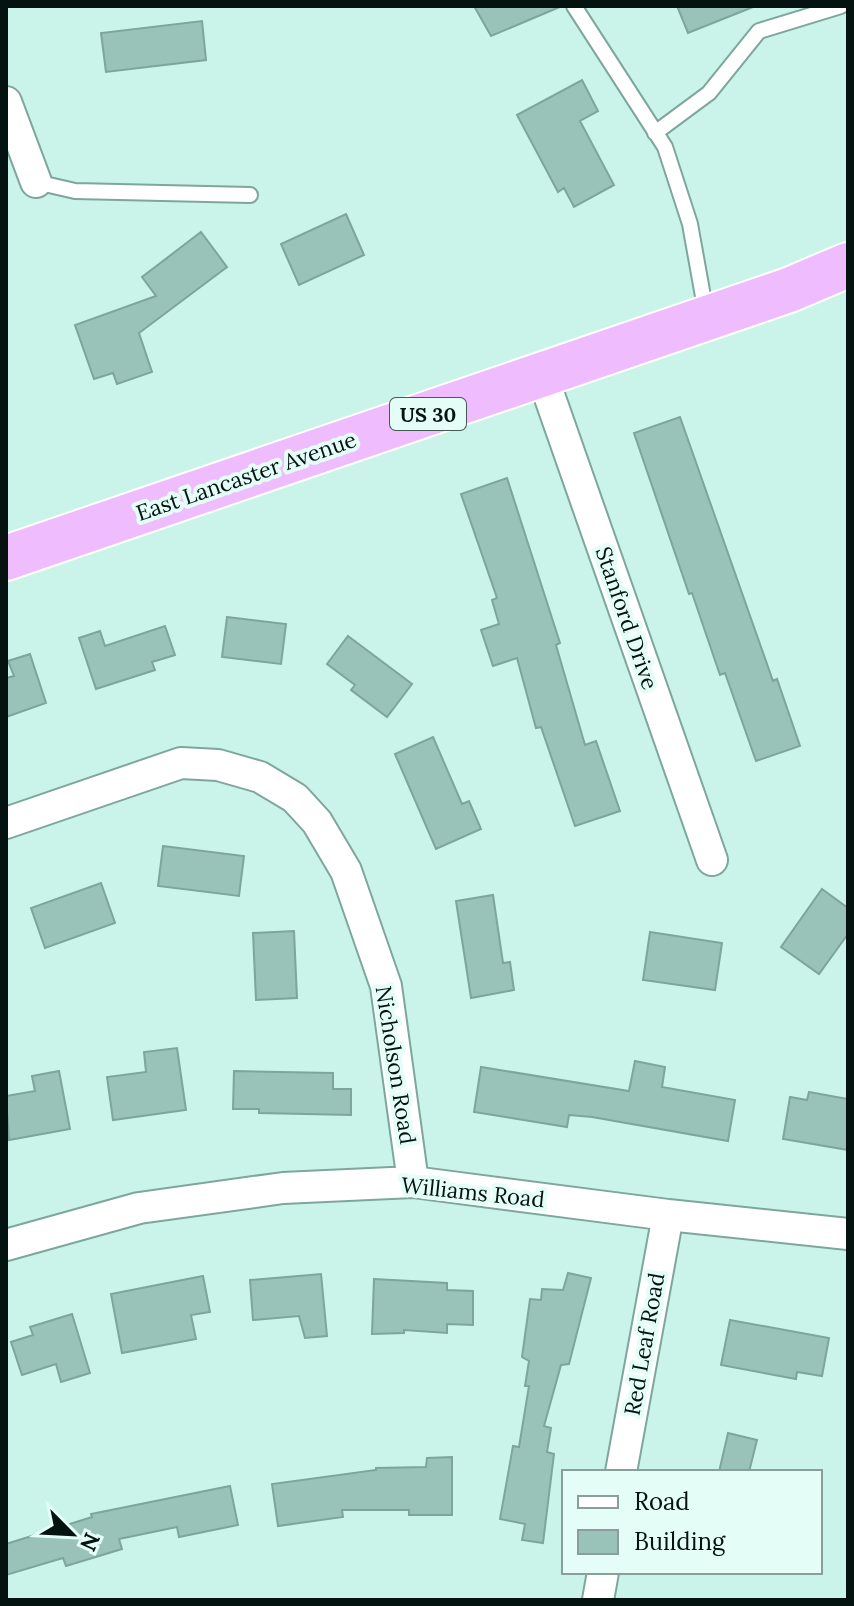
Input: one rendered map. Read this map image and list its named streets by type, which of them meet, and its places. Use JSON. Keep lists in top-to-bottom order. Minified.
{"streets":{"highway":["US 30","East Lancaster Avenue"],"street":["Stanford Drive","Nicholson Road","Williams Road","Red Leaf Road"]},"crossings":[["East Lancaster Avenue","Stanford Drive"],["Nicholson Road","Williams Road"],["Williams Road","Red Leaf Road"]],"legend":["Road","Building"],"north":"bottom right"}
